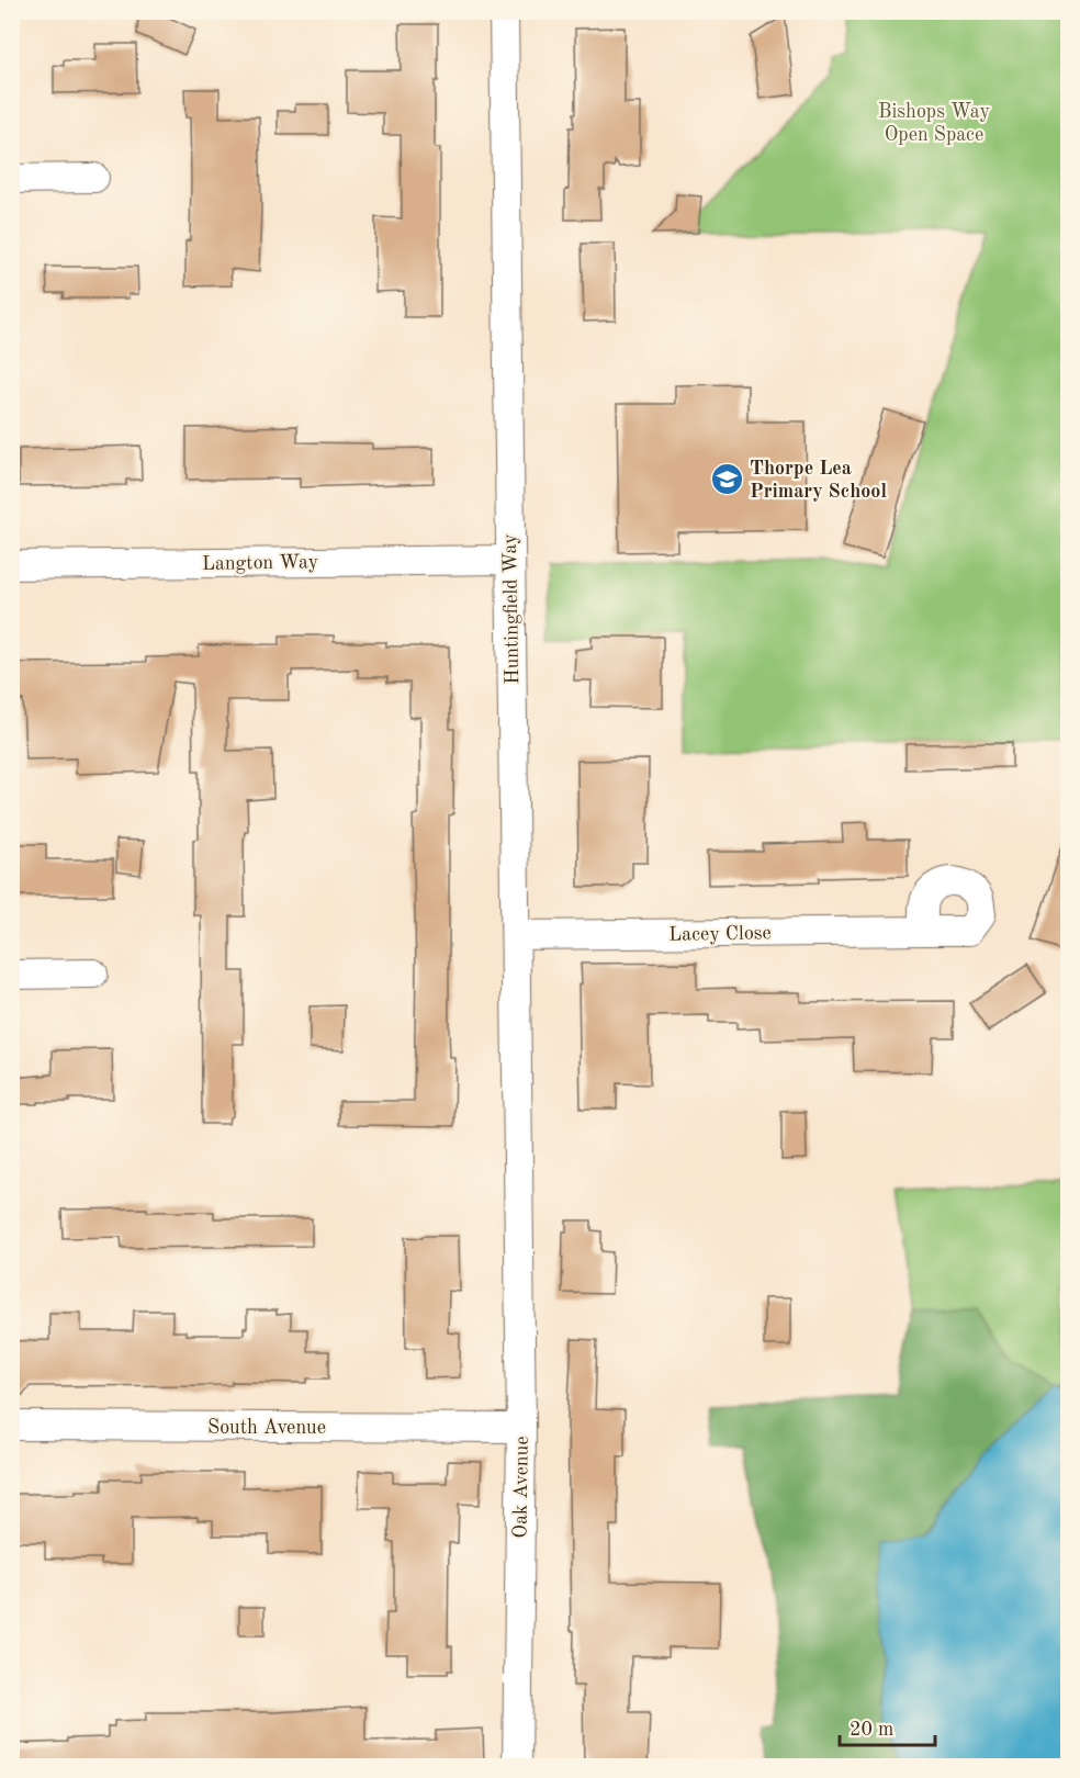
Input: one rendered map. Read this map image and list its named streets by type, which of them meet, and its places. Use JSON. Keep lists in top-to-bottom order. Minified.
{"streets":{"street":["Langton Way","Huntingfield Way","Lacey Close","South Avenue","Oak Avenue"]},"crossings":[["Langton Way","Huntingfield Way"],["Huntingfield Way","Lacey Close"],["Huntingfield Way","Oak Avenue"],["South Avenue","Oak Avenue"]],"parks":["Bishops Way Open Space"],"places":{"school or university":["Thorpe Lea Primary School"]},"scale_bar":"20 m"}
